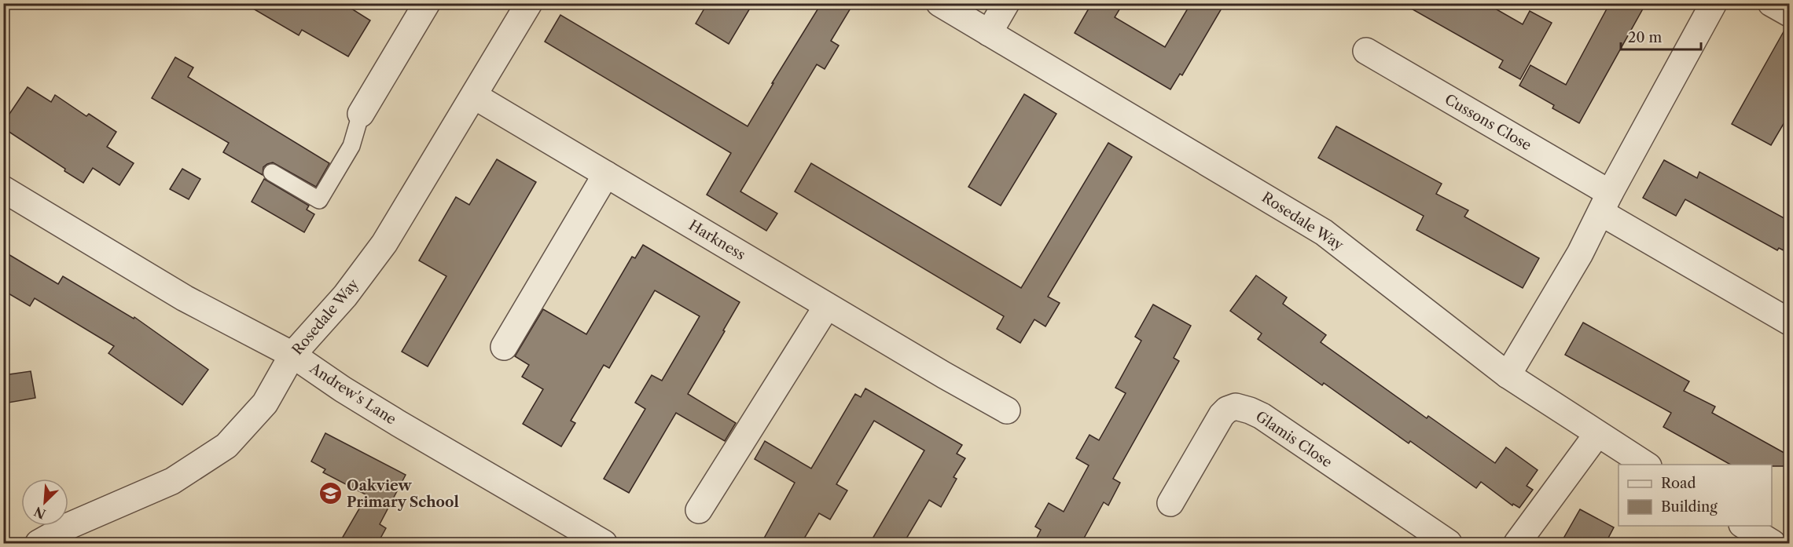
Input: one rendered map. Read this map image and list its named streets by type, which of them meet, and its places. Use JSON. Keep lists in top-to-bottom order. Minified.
{"streets":{"street":["Cussons Close","Rosedale Way","Harkness","Andrew's Lane","Glamis Close"]},"crossings":[["Rosedale Way","Harkness"],["Rosedale Way","Andrew's Lane"]],"places":{"school or university":["Oakview Primary School"]},"legend":["Road","Building"],"scale_bar":"20 m","north":"bottom left"}
